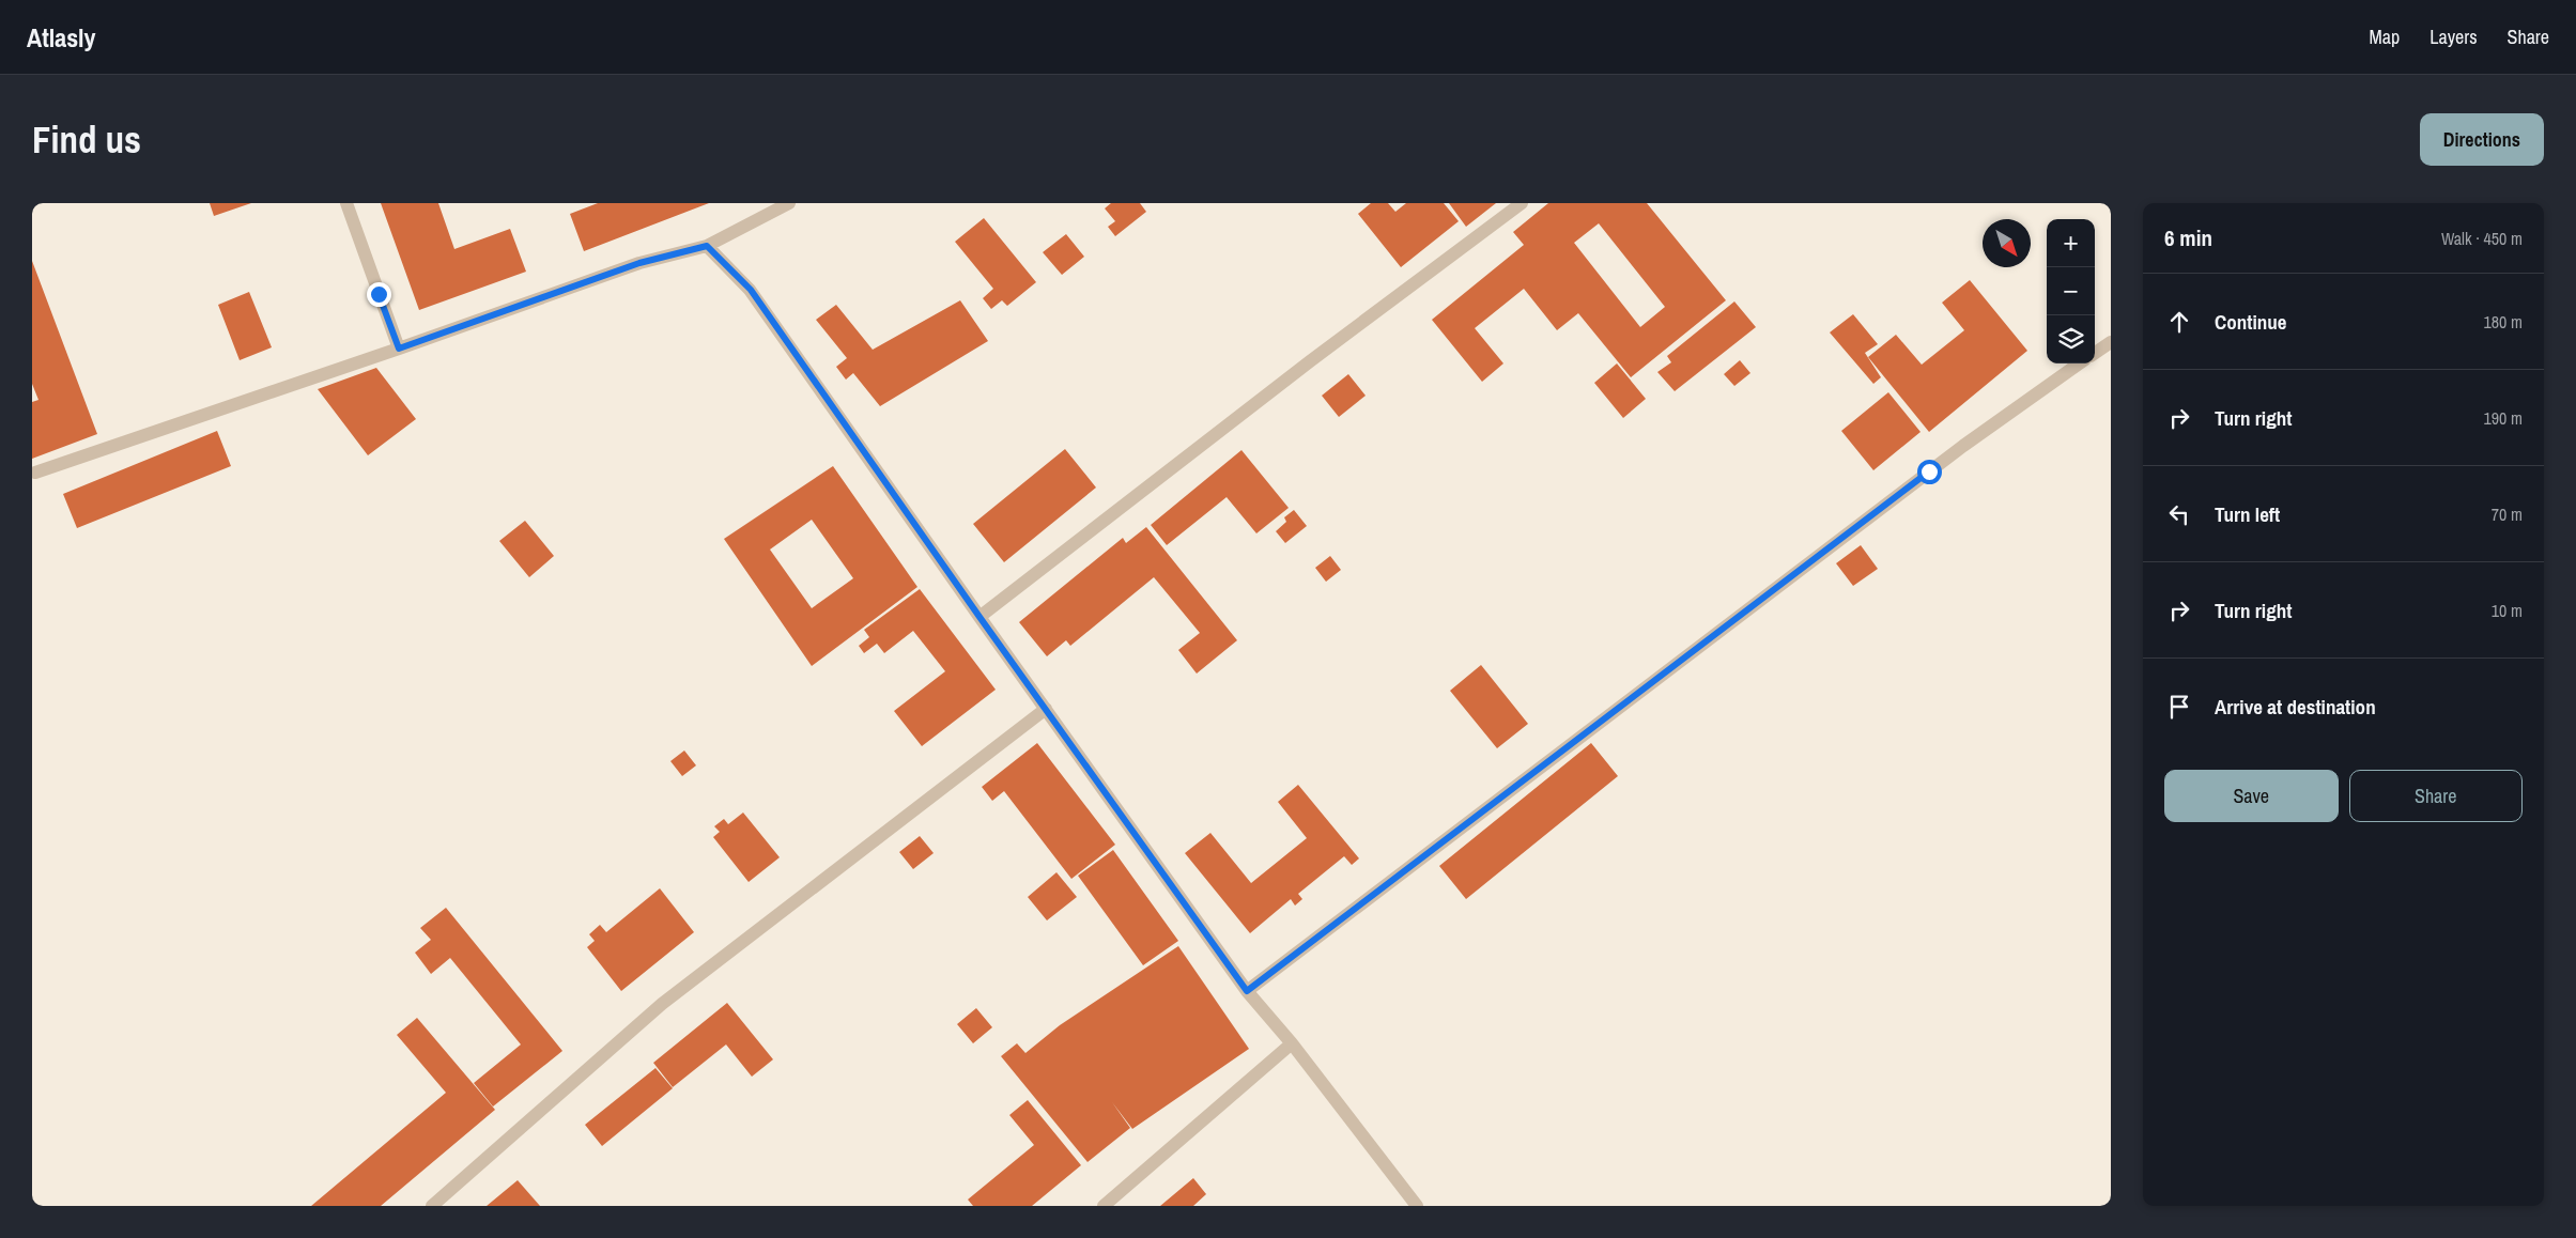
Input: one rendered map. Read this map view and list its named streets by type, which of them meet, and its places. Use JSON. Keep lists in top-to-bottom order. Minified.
{"north":"bottom right","page":{"header":"Atlasly","nav":["Map","Layers","Share"],"buttons":["Directions",["Save","Share"]],"title":"Find us","heading":["6 min","Walk · 450 m"],"map_buttons":["+","−"],"list":[["Continue","180 m"],["Turn right","190 m"],["Turn left","70 m"],["Turn right","10 m"],"Arrive at destination"]}}
